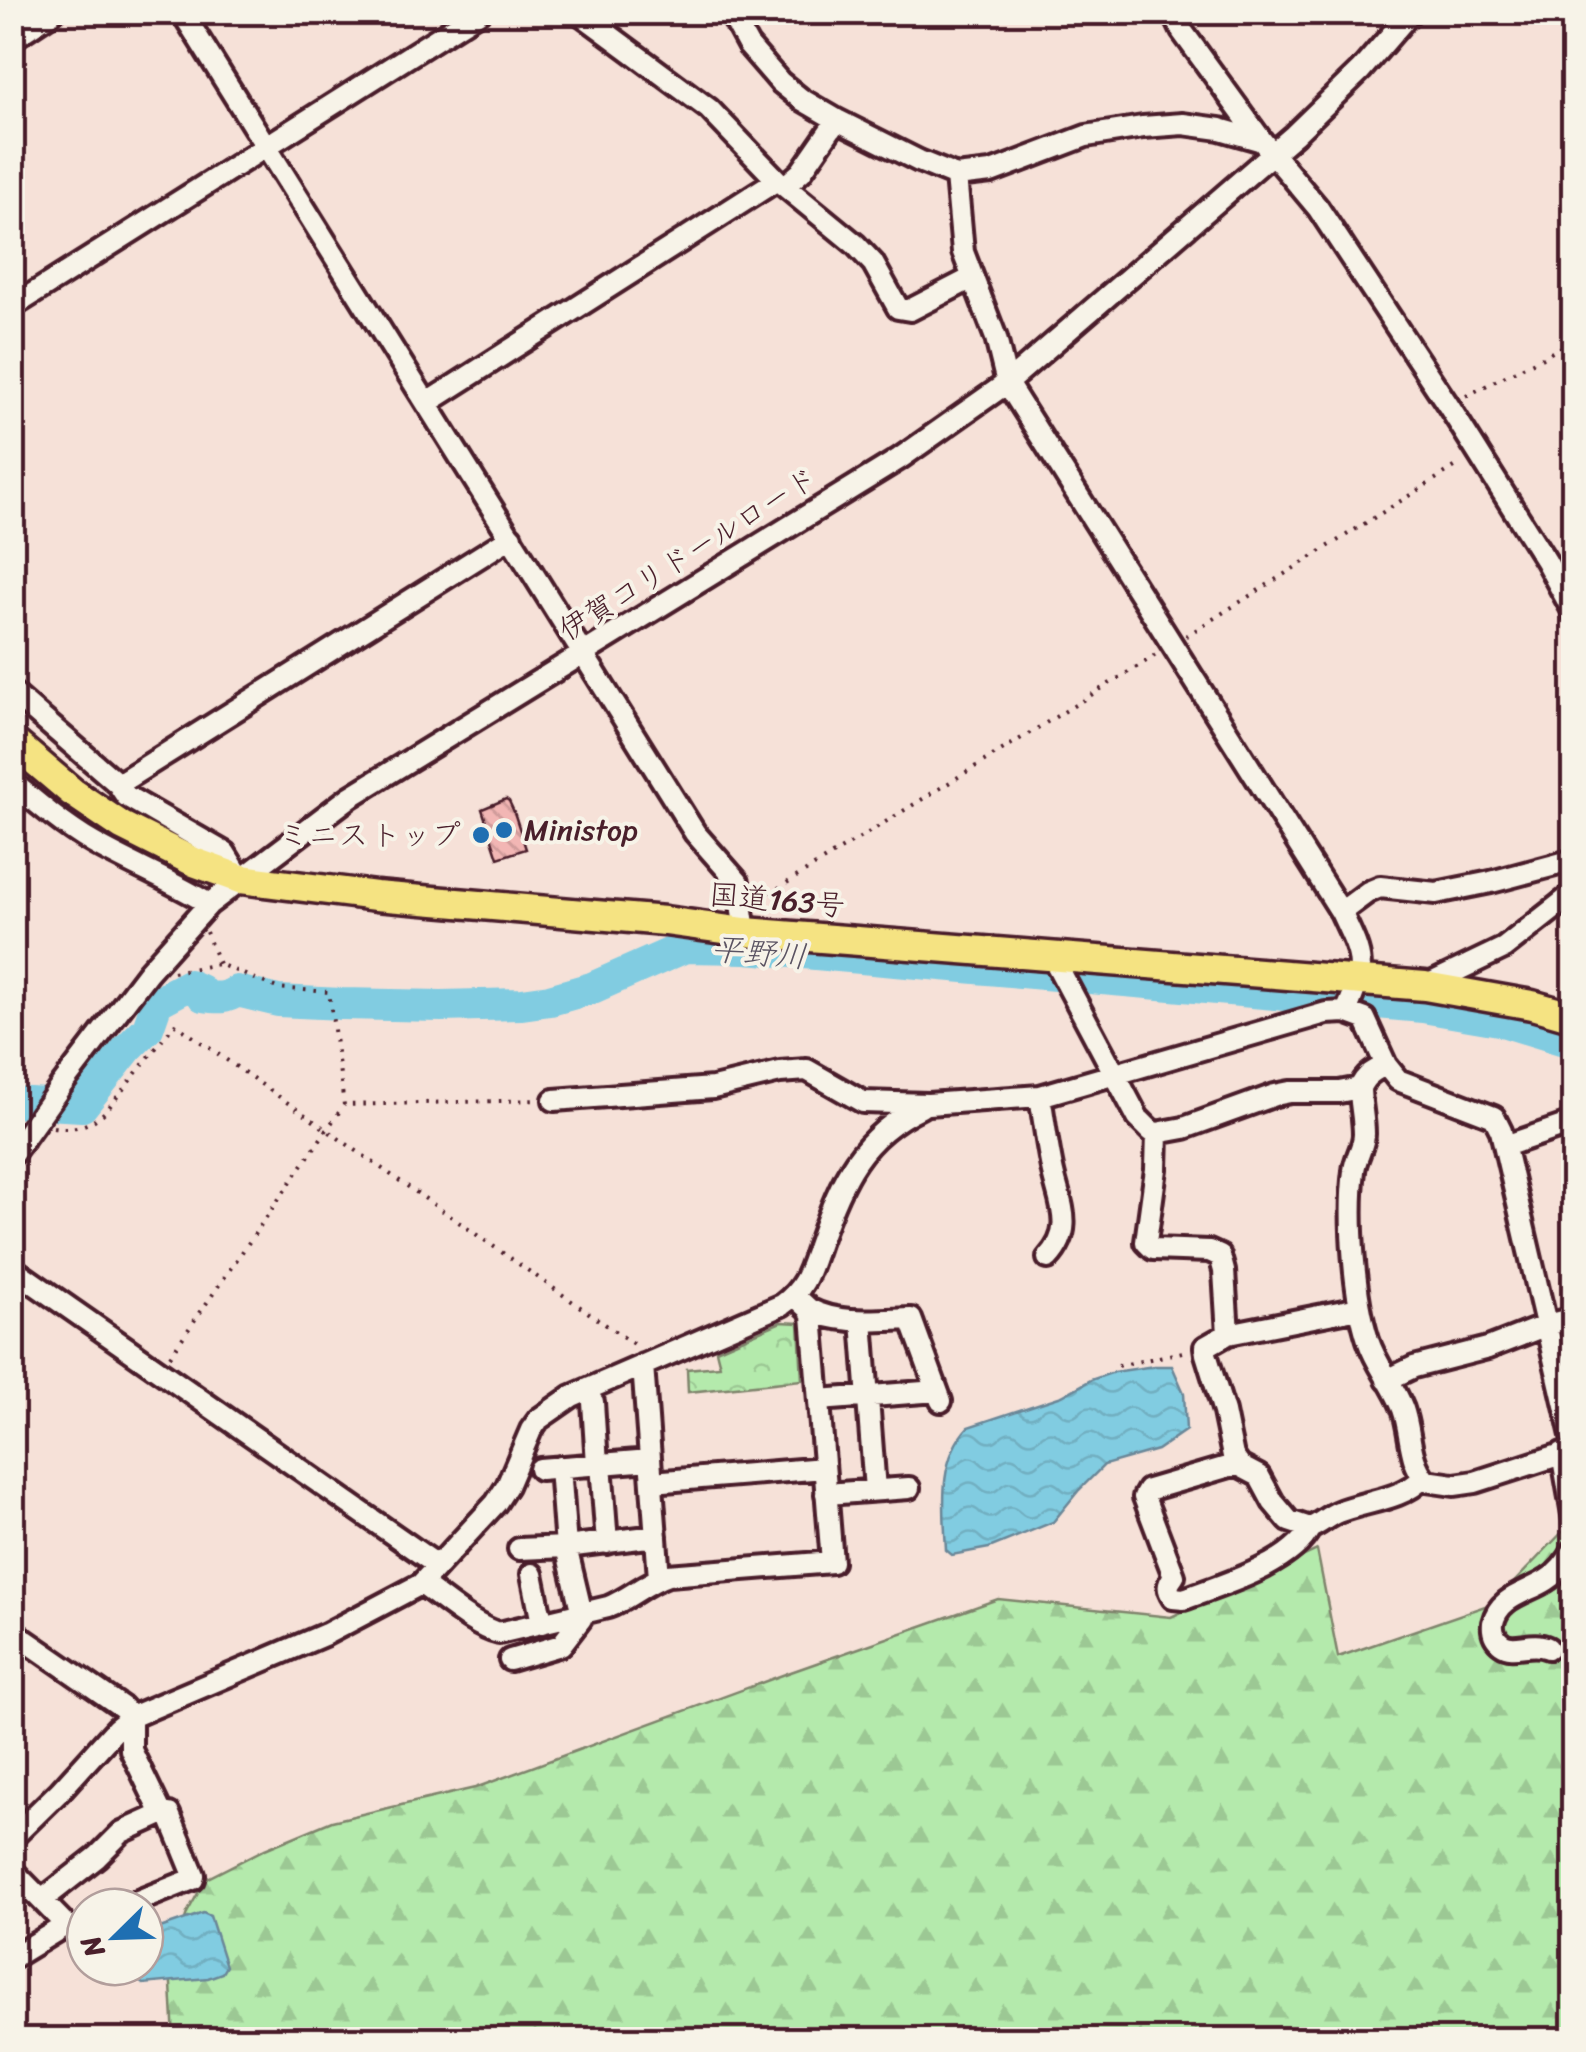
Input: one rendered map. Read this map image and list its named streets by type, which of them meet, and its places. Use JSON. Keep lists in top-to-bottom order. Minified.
{"streets":{"highway":["国道163号"],"street":["伊賀コリドールロード"]},"crossings":[["伊賀コリドールロード","国道163号"]],"water":["平野川"],"places":["Ministop","ミニストップ"],"north":"bottom left"}
